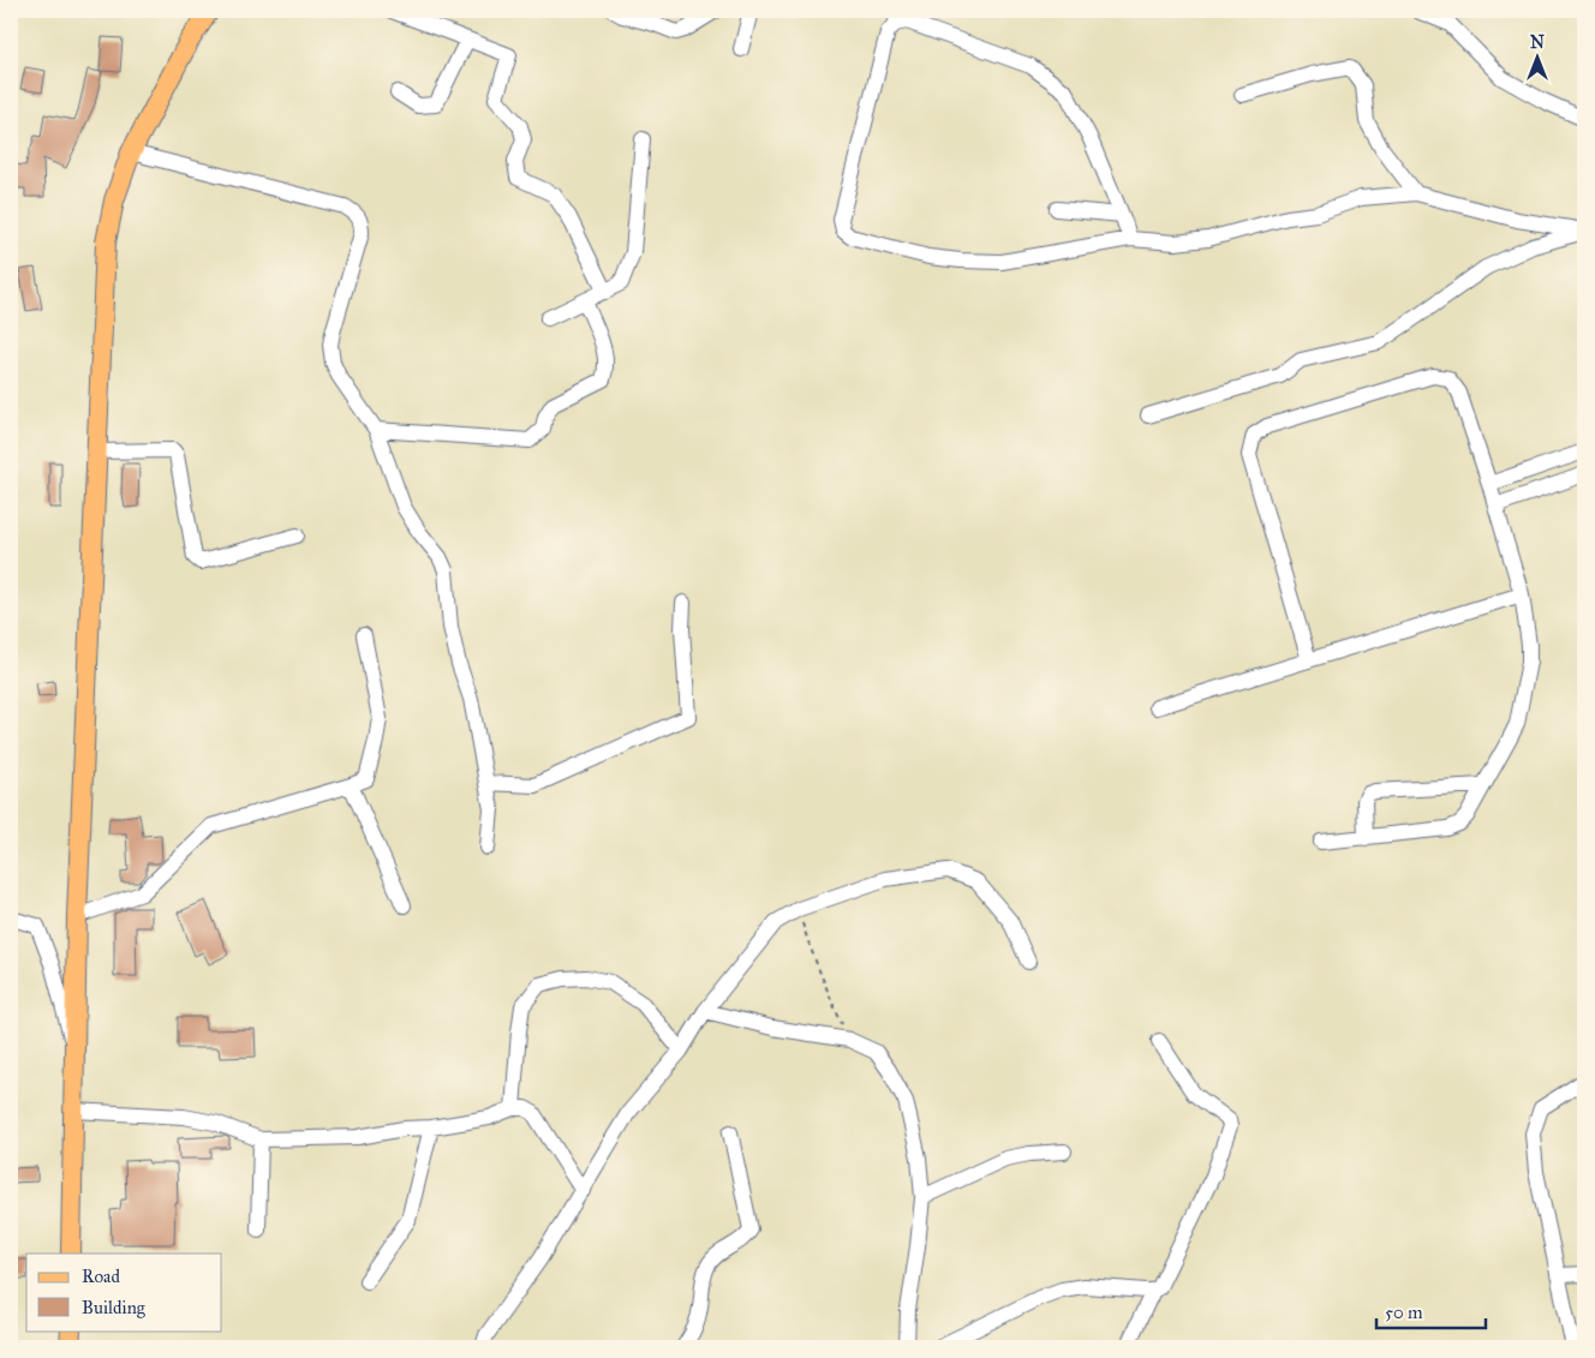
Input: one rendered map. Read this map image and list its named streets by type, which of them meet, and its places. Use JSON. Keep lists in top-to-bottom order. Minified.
{"legend":["Road","Building"],"scale_bar":"50 m","north":"top"}
